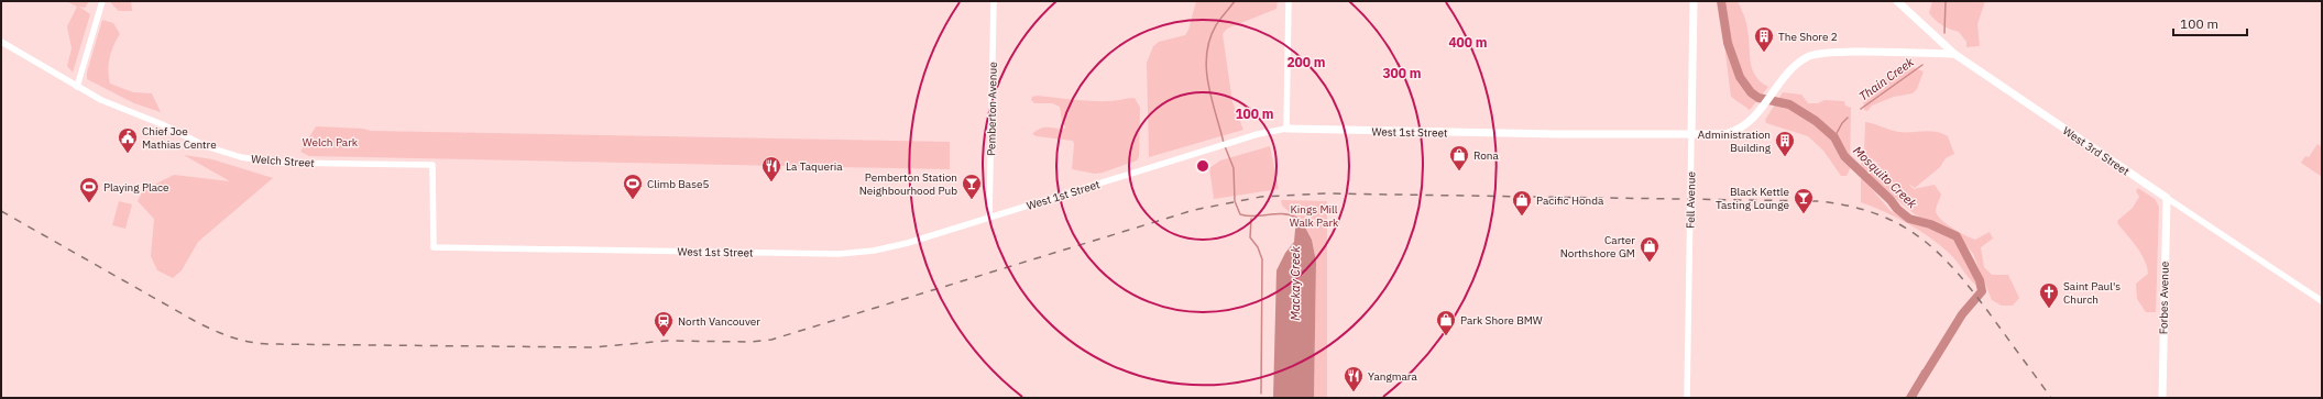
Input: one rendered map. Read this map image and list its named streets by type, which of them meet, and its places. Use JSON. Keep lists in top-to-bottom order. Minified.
{"streets":{"main road":["West 1st Street","West 3rd Street","Fell Avenue","Forbes Avenue"],"street":["Pemberton Avenue","Welch Street"]},"crossings":[["Pemberton Avenue","West 1st Street"],["West 1st Street","West 3rd Street"],["West 1st Street","Welch Street"],["West 1st Street","Fell Avenue"],["West 3rd Street","Forbes Avenue"]],"water":["Thain Creek","Mosquito Creek","Mackay Creek"],"parks":["Welch Park","Kings Mill Walk Park"],"places":{"building":["The Shore 2","Administration Building"],"public building":["Chief Joe Mathias Centre"],"shop":["Rona","Pacific Honda","Carter Northshore GM","Park Shore BMW"],"restaurant":["La Taqueria","Yangmara"],"sports":["Climb Base5","Playing Place"],"bar":["Pemberton Station Neighbourhood Pub","Black Kettle Tasting Lounge"],"church":["Saint Paul's Church"],"station":["North Vancouver"]},"scale_bar":"100 m","rings":["400 m","200 m","300 m","100 m"]}
